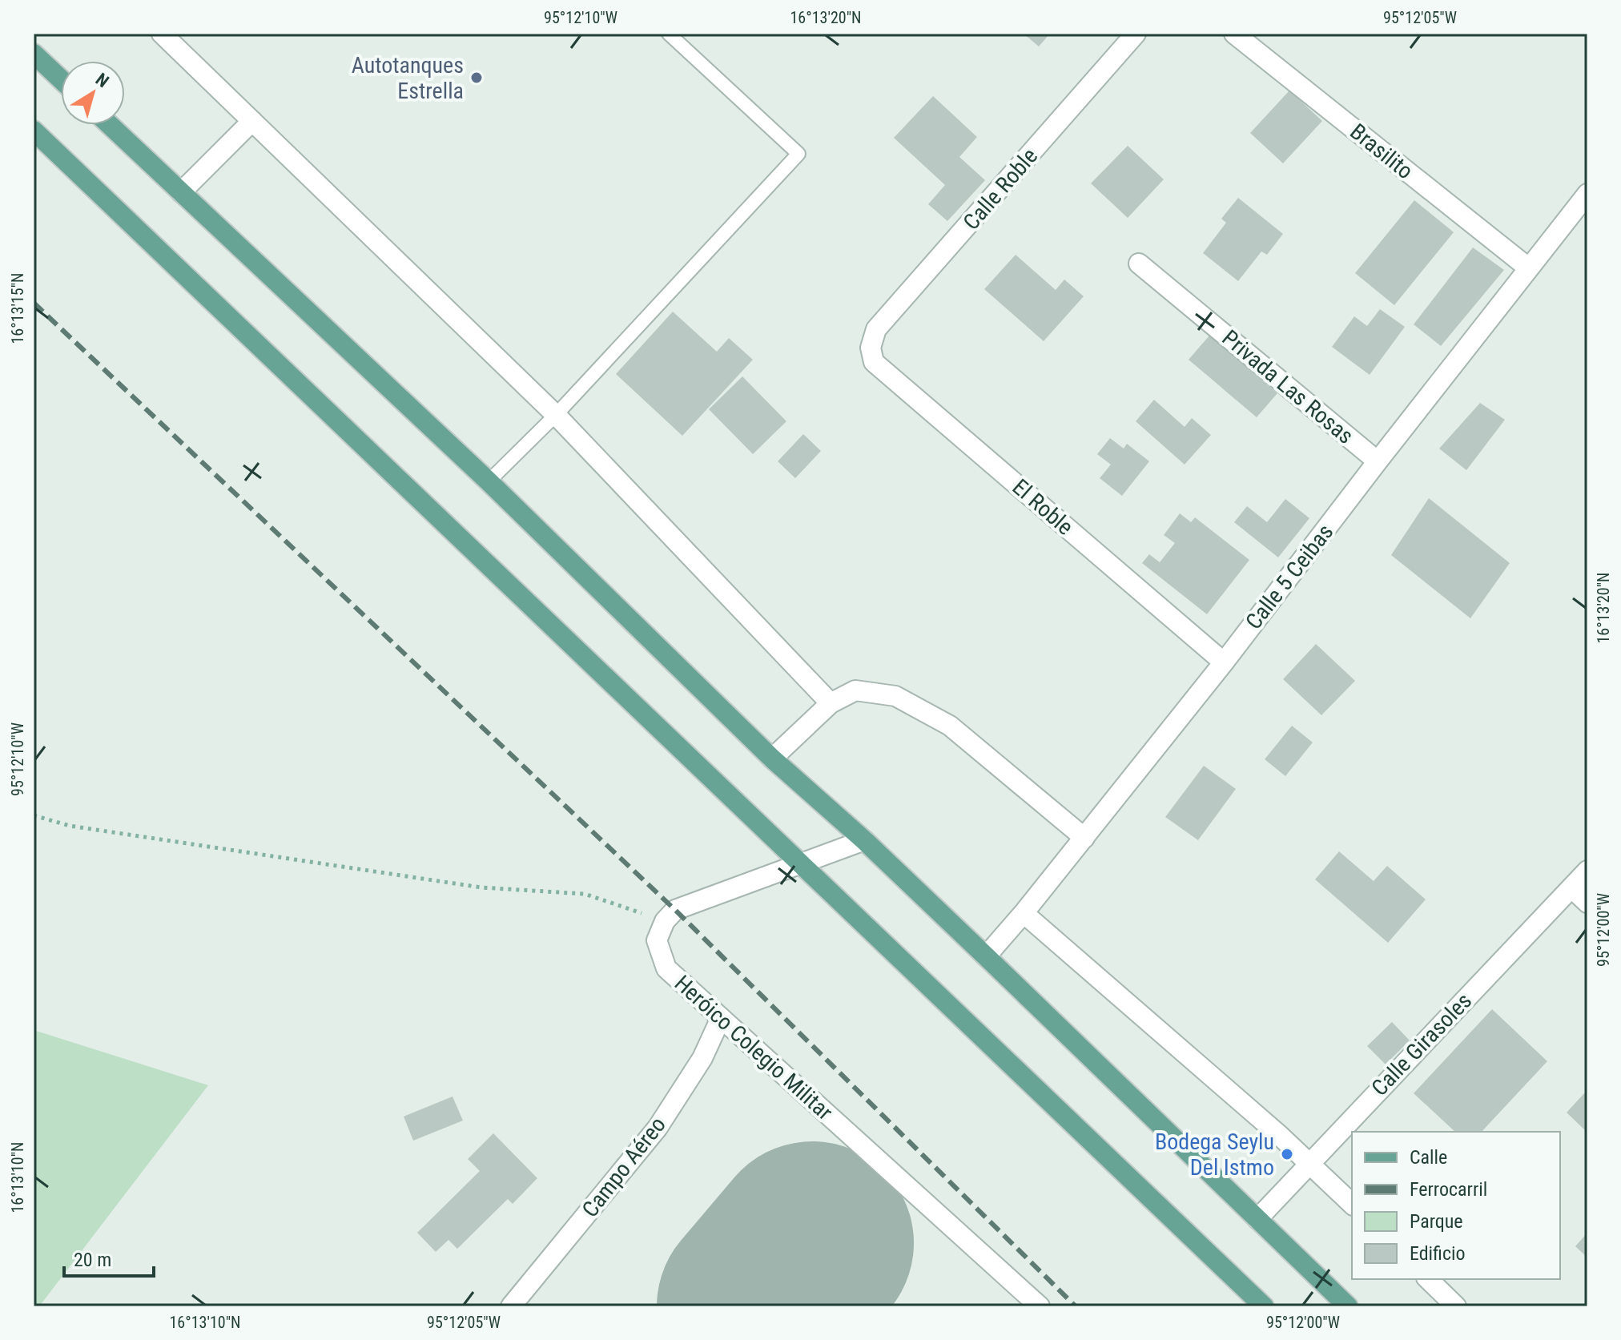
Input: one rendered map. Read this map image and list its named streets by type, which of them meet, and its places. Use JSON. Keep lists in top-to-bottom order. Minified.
{"streets":{"street":["Brasilito","Calle Roble","Privada Las Rosas","El Roble","Calle 5 Ceibas","Calle Girasoles","Heróico Colegio Militar","Campo Aéreo"]},"crossings":[["Brasilito","Calle 5 Ceibas"],["Calle Roble","El Roble"],["Privada Las Rosas","Calle 5 Ceibas"],["El Roble","Calle 5 Ceibas"],["Heróico Colegio Militar","Campo Aéreo"]],"places":["Autotanques Estrella","Bodega Seylu Del Istmo"],"legend":["Calle","Ferrocarril","Parque","Edificio"],"scale_bar":"20 m","north":"top right","coordinates":["95°12'10\"W","16°13'20\"N","95°12'05\"W","16°13'15\"N","95°12'00\"W","16°13'10\"N"]}
